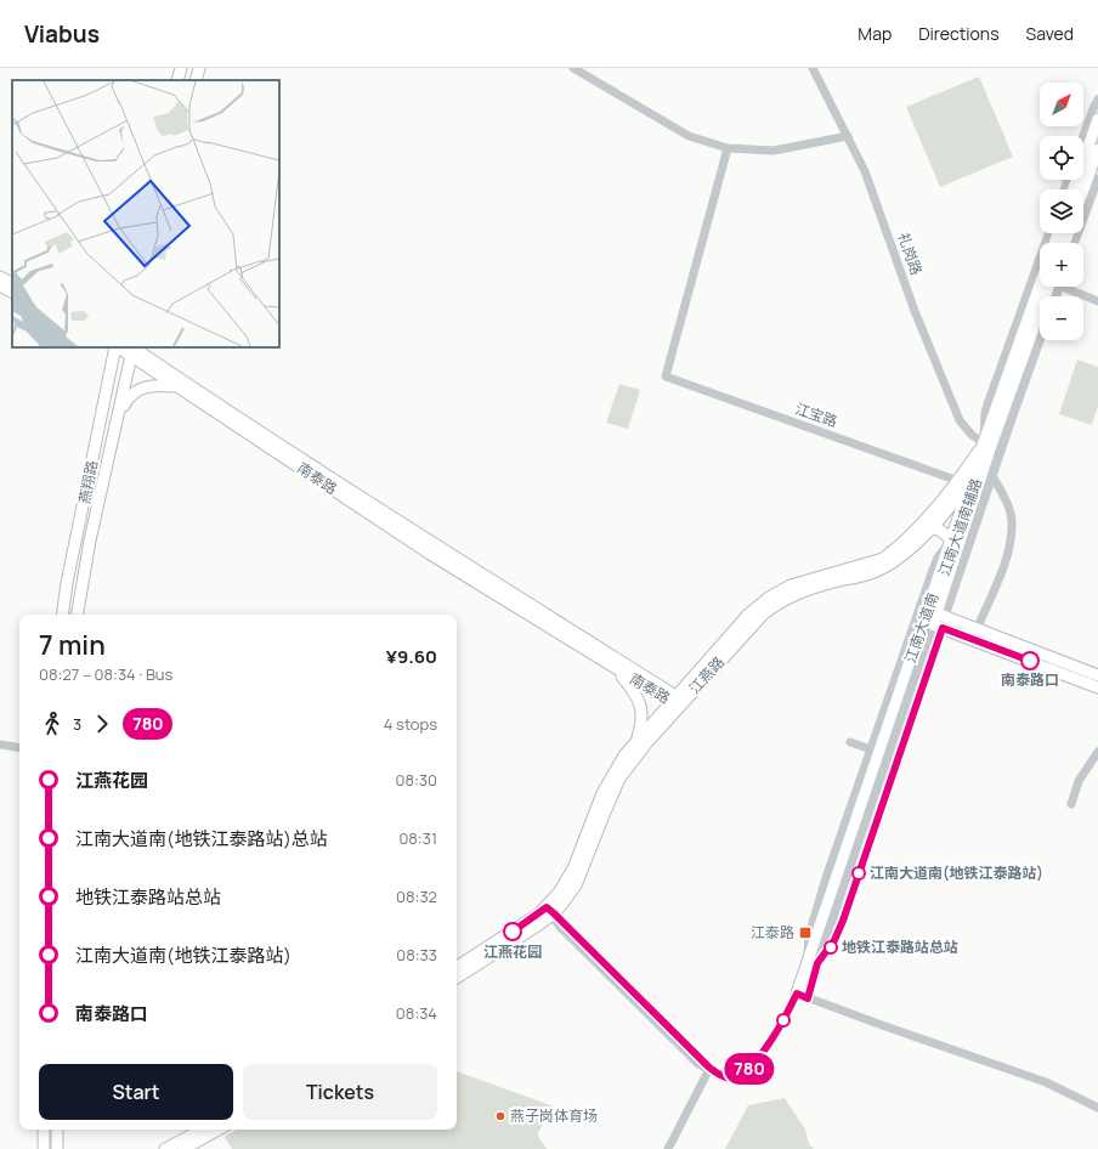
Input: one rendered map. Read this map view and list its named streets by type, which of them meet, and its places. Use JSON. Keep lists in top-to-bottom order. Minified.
{"streets":{"main road":["南泰路","燕翔路","江南大道南","江燕路"],"street":["礼岗路","江宝路","江南大道南辅路"]},"crossings":[["礼岗路","江南大道南辅路"],["礼岗路","江南大道南"],["礼岗路","江燕路"],["江宝路","江燕路"],["南泰路","燕翔路"],["南泰路","江燕路"],["江南大道南辅路","江南大道南"],["江南大道南辅路","江燕路"],["江南大道南","江燕路"]],"places":{"other":["南泰路口","江南大道南(地铁江泰路站)","江燕花园","地铁江泰路站总站","燕子岗体育场"],"transit":["江泰路"]},"lines":["bus line 780"],"north":"top right","page":{"header":"Viabus","nav":["Map","Directions","Saved"],"on_map":"780","map_buttons":["+","−"],"heading":["7 min","08:27 – 08:34 · Bus","¥9.60"],"legs":["3","780","4 stops"],"list":[{"name":"江燕花园","value":"08:30"},{"name":"江南大道南(地铁江泰路站)总站","value":"08:31"},{"name":"地铁江泰路站总站","value":"08:32"},{"name":"江南大道南(地铁江泰路站)","value":"08:33"},{"name":"南泰路口","value":"08:34"}],"buttons":["Start","Tickets"]}}
